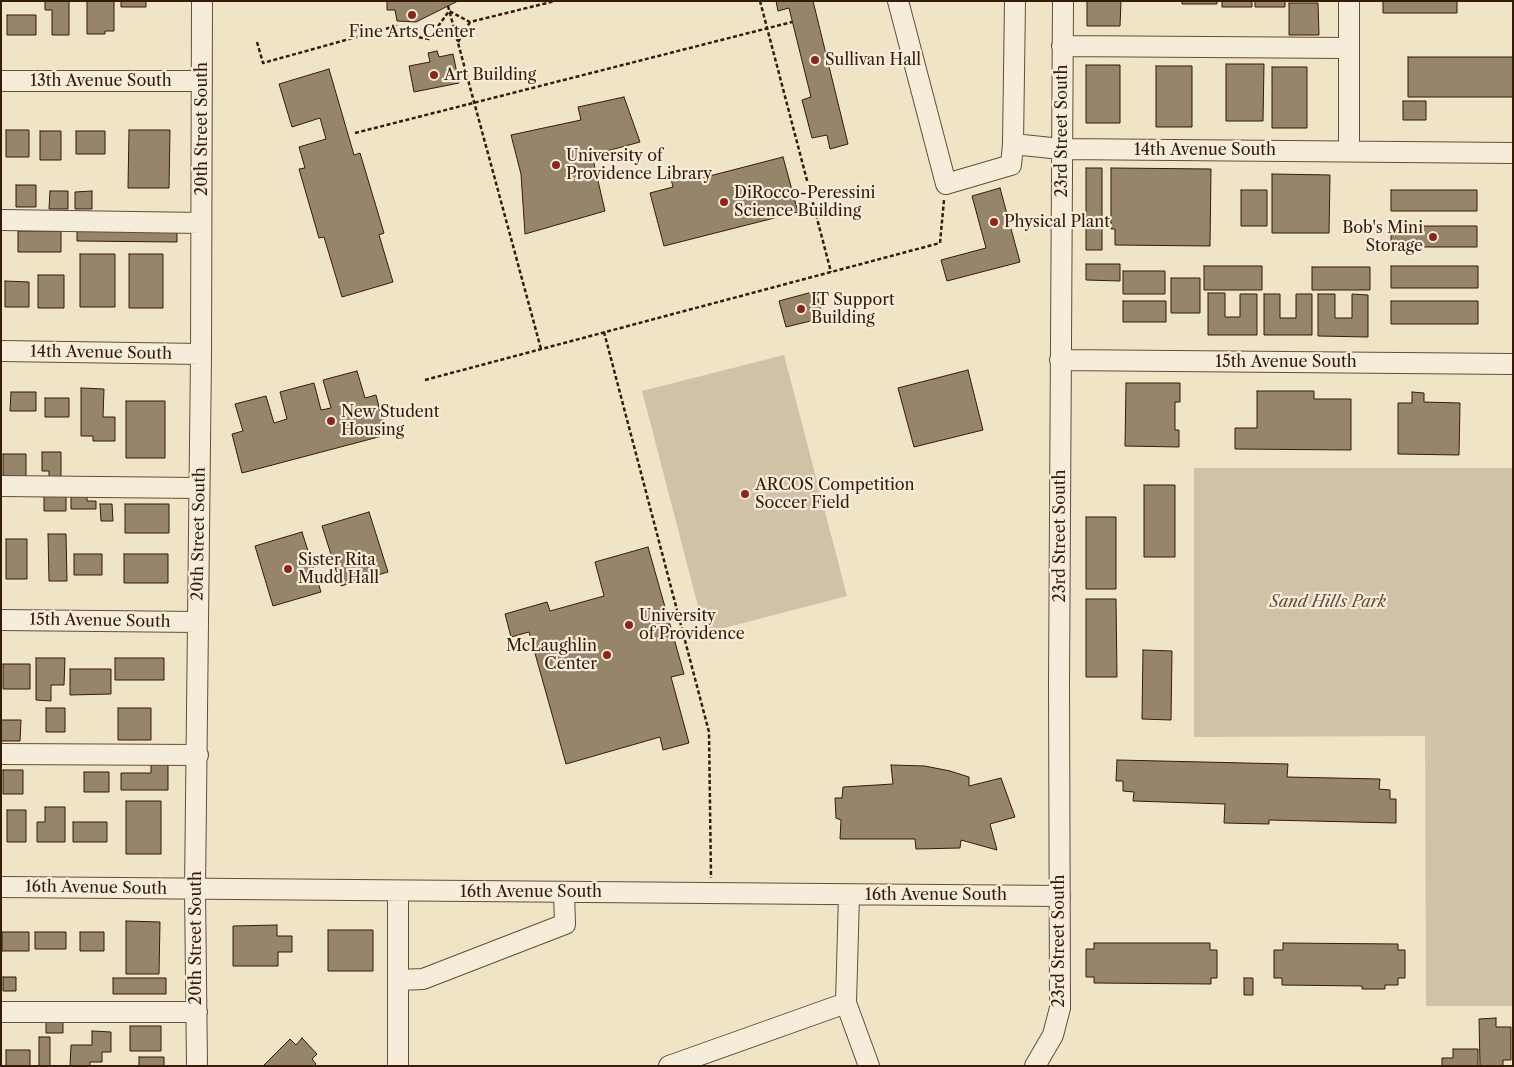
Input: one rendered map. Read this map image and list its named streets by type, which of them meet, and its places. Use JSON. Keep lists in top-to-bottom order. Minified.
{"streets":{"street":["13th Avenue South","20th Street South","23rd Street South","14th Avenue South","15th Avenue South","16th Avenue South"]},"crossings":[["13th Avenue South","20th Street South"],["20th Street South","14th Avenue South"],["20th Street South","15th Avenue South"],["20th Street South","16th Avenue South"],["23rd Street South","14th Avenue South"],["23rd Street South","15th Avenue South"],["23rd Street South","16th Avenue South"]],"parks":["Sand Hills Park"],"places":["Fine Arts Center","Sullivan Hall","Art Building","University of Providence Library","DiRocco-Peressini Science Building","Physical Plant","Bob's Mini Storage","IT Support Building","New Student Housing","ARCOS Competition Soccer Field","Sister Rita Mudd Hall","University of Providence","McLaughlin Center"]}
